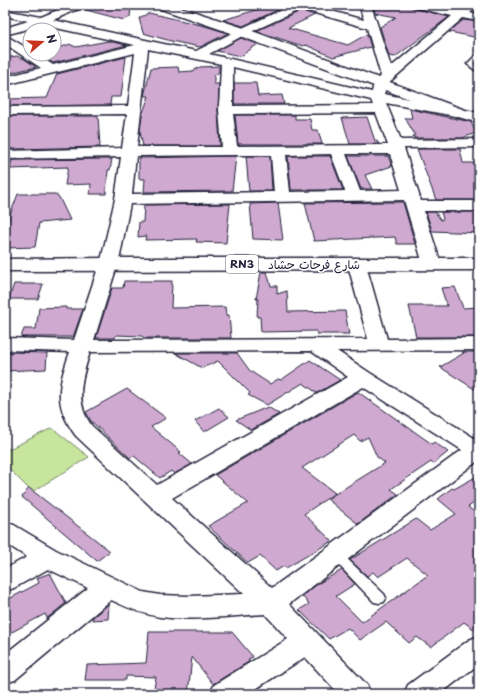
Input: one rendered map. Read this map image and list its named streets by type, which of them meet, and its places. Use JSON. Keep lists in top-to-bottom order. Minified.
{"streets":{"main road":["RN3","شارع فرحات حشاد"]},"north":"right"}
